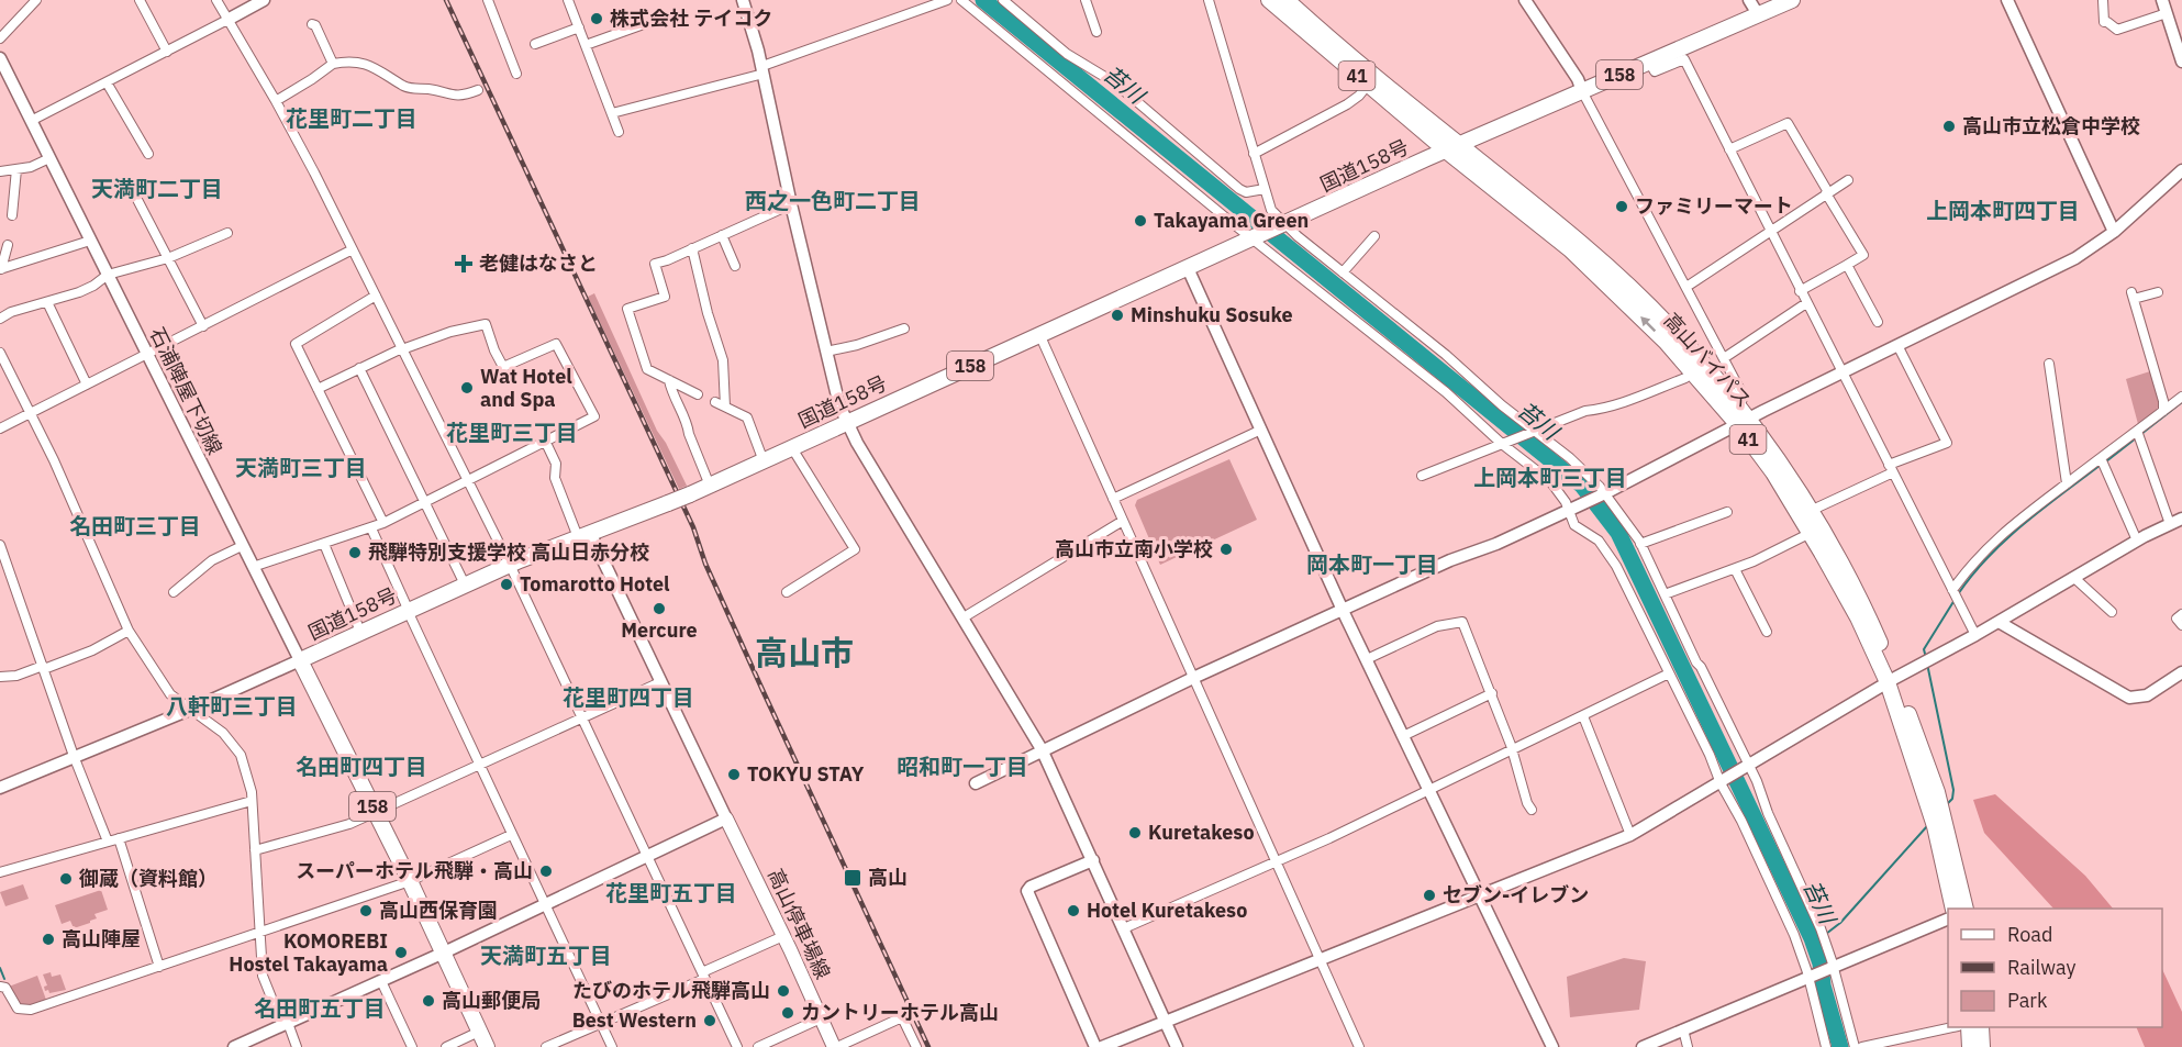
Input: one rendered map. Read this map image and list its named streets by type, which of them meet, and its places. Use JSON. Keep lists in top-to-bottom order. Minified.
{"streets":{"highway":["158","41","国道158号","高山バイパス"],"main road":["高山停車場線"],"street":["石浦陣屋下切線"]},"crossings":[["国道158号","高山バイパス"],["国道158号","石浦陣屋下切線"]],"districts":["花里町二丁目","天満町二丁目","西之一色町二丁目","上岡本町四丁目","花里町三丁目","天満町三丁目","上岡本町三丁目","名田町三丁目","岡本町一丁目","高山市","花里町四丁目","八軒町三丁目","名田町四丁目","昭和町一丁目","花里町五丁目","天満町五丁目","名田町五丁目"],"water":["苔川"],"places":{"other":["株式会社 テイコク","高山市立松倉中学校","ファミリーマート","Takayama Green","Minshuku Sosuke","Wat Hotel and Spa","高山市立南小学校","飛騨特別支援学校 高山日赤分校","Tomarotto Hotel","Mercure","TOKYU STAY","Kuretakeso","スーパーホテル飛騨・高山","御蔵（資料館）","セブン-イレブン","高山西保育園","Hotel Kuretakeso","高山陣屋","KOMOREBI Hostel Takayama","たびのホテル飛騨高山","高山郵便局","カントリーホテル高山","Best Western"],"health":["老健はなさと"],"transit":["高山"]},"legend":["Road","Railway","Park"]}
